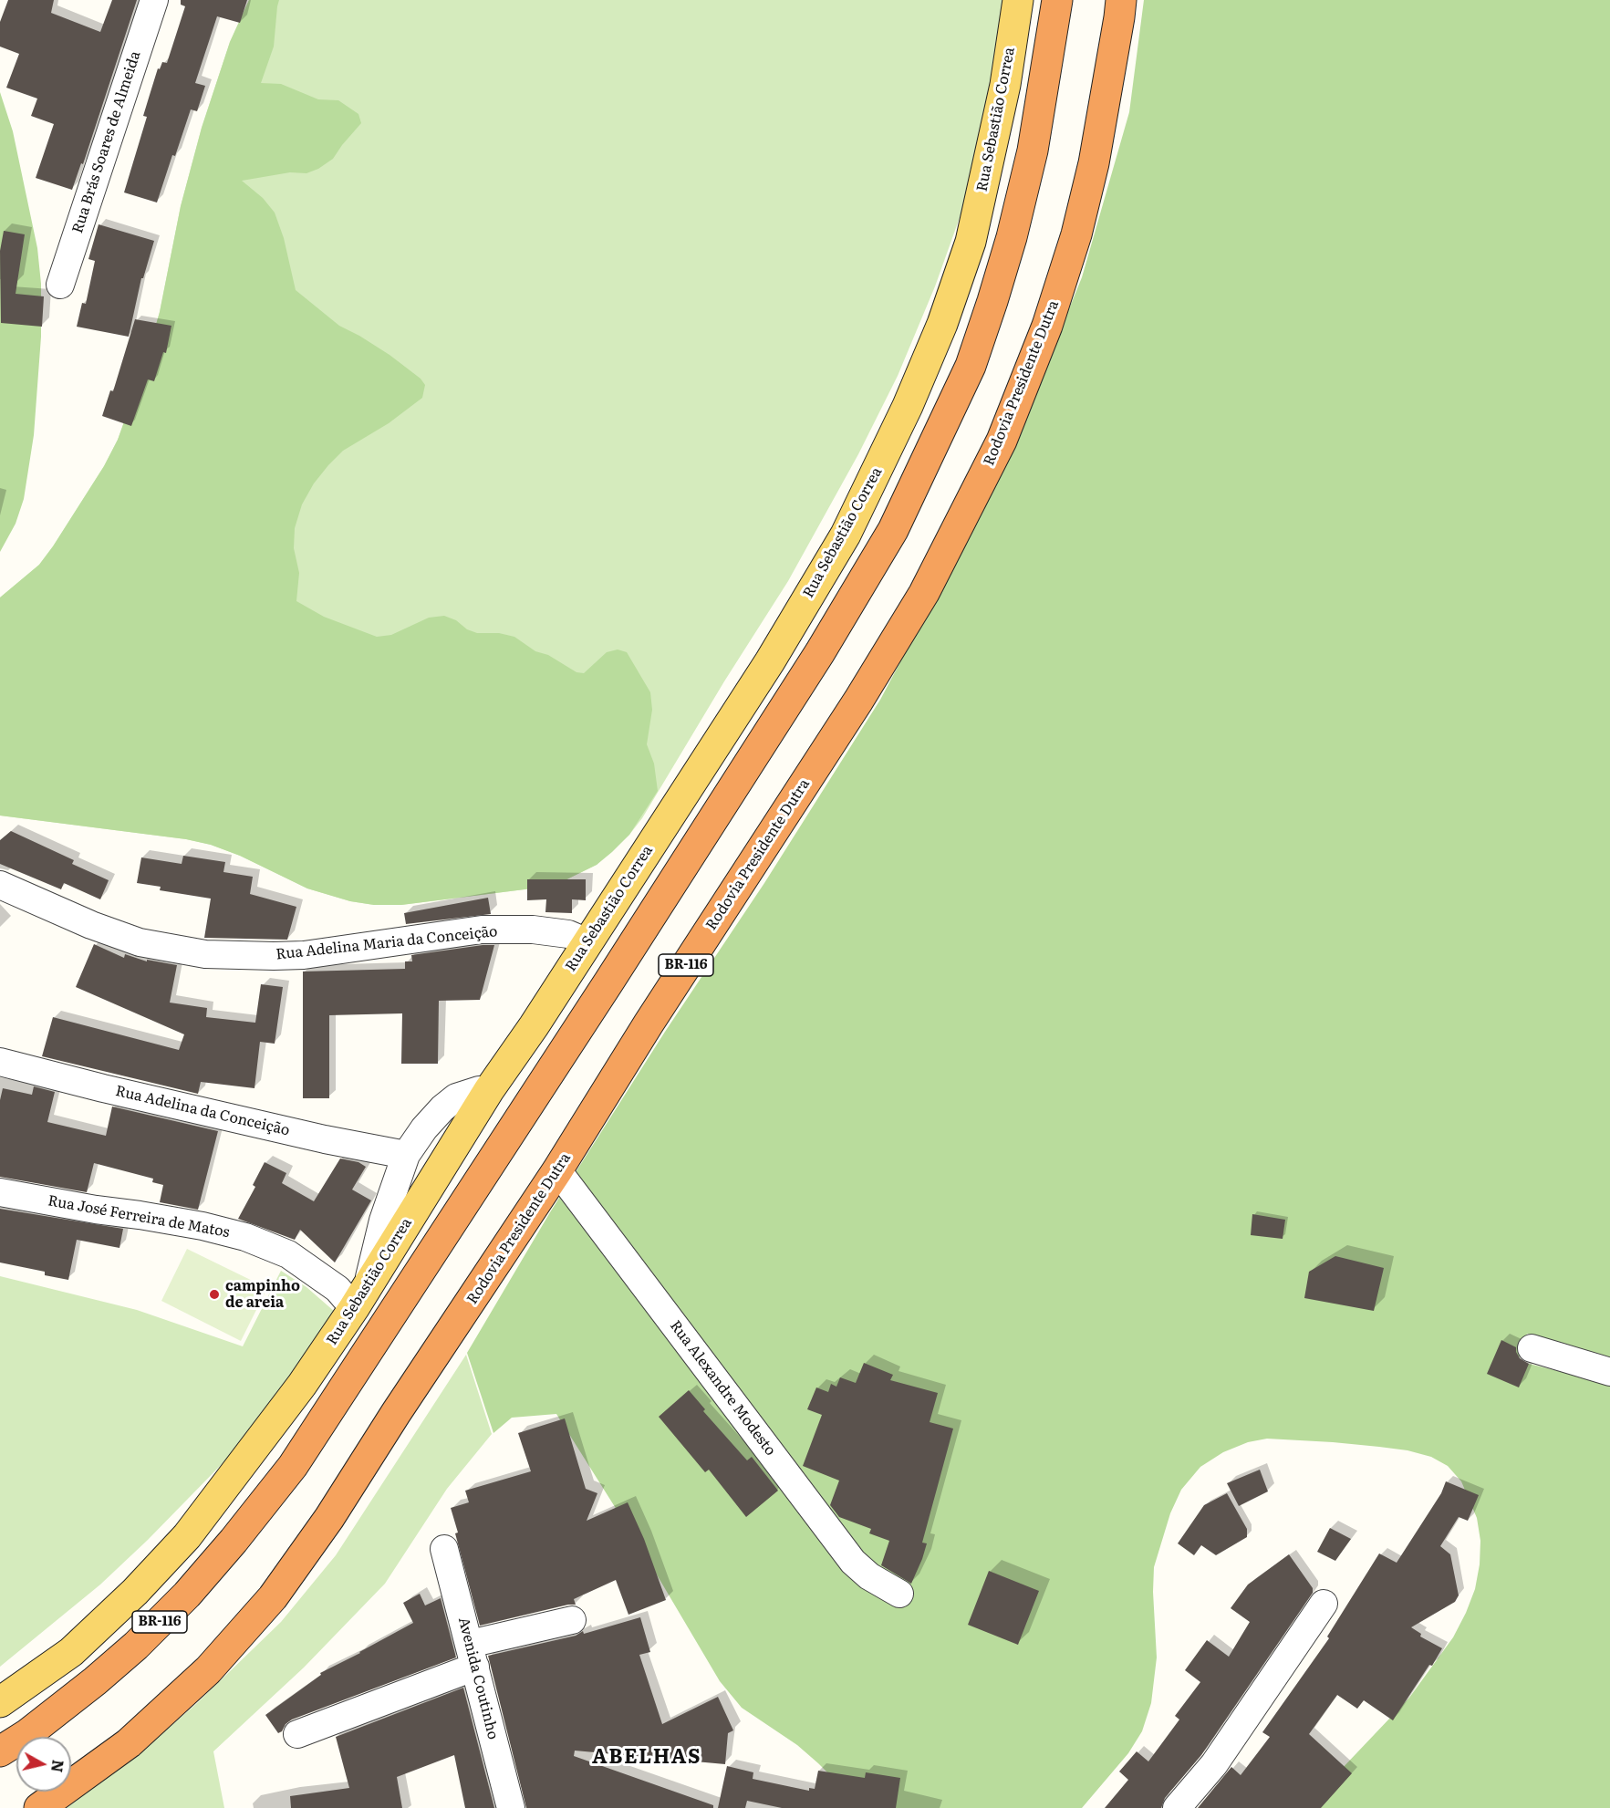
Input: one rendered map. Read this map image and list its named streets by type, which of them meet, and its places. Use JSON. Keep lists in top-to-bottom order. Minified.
{"streets":{"highway":["Rodovia Presidente Dutra","BR-116"],"main road":["Rua Sebastião Correa"],"street":["Rua Brás Soares de Almeida","Rua Adelina Maria da Conceição","Rua Adelina da Conceição","Rua José Ferreira de Matos","Rua Alexandre Modesto","Avenida Coutinho"]},"crossings":[["Rua Sebastião Correa","Rua Adelina Maria da Conceição"],["Rua Sebastião Correa","Rua José Ferreira de Matos"],["Rodovia Presidente Dutra","Rua Alexandre Modesto"]],"districts":["ABELHAS"],"places":["campinho de areia"],"north":"right"}
